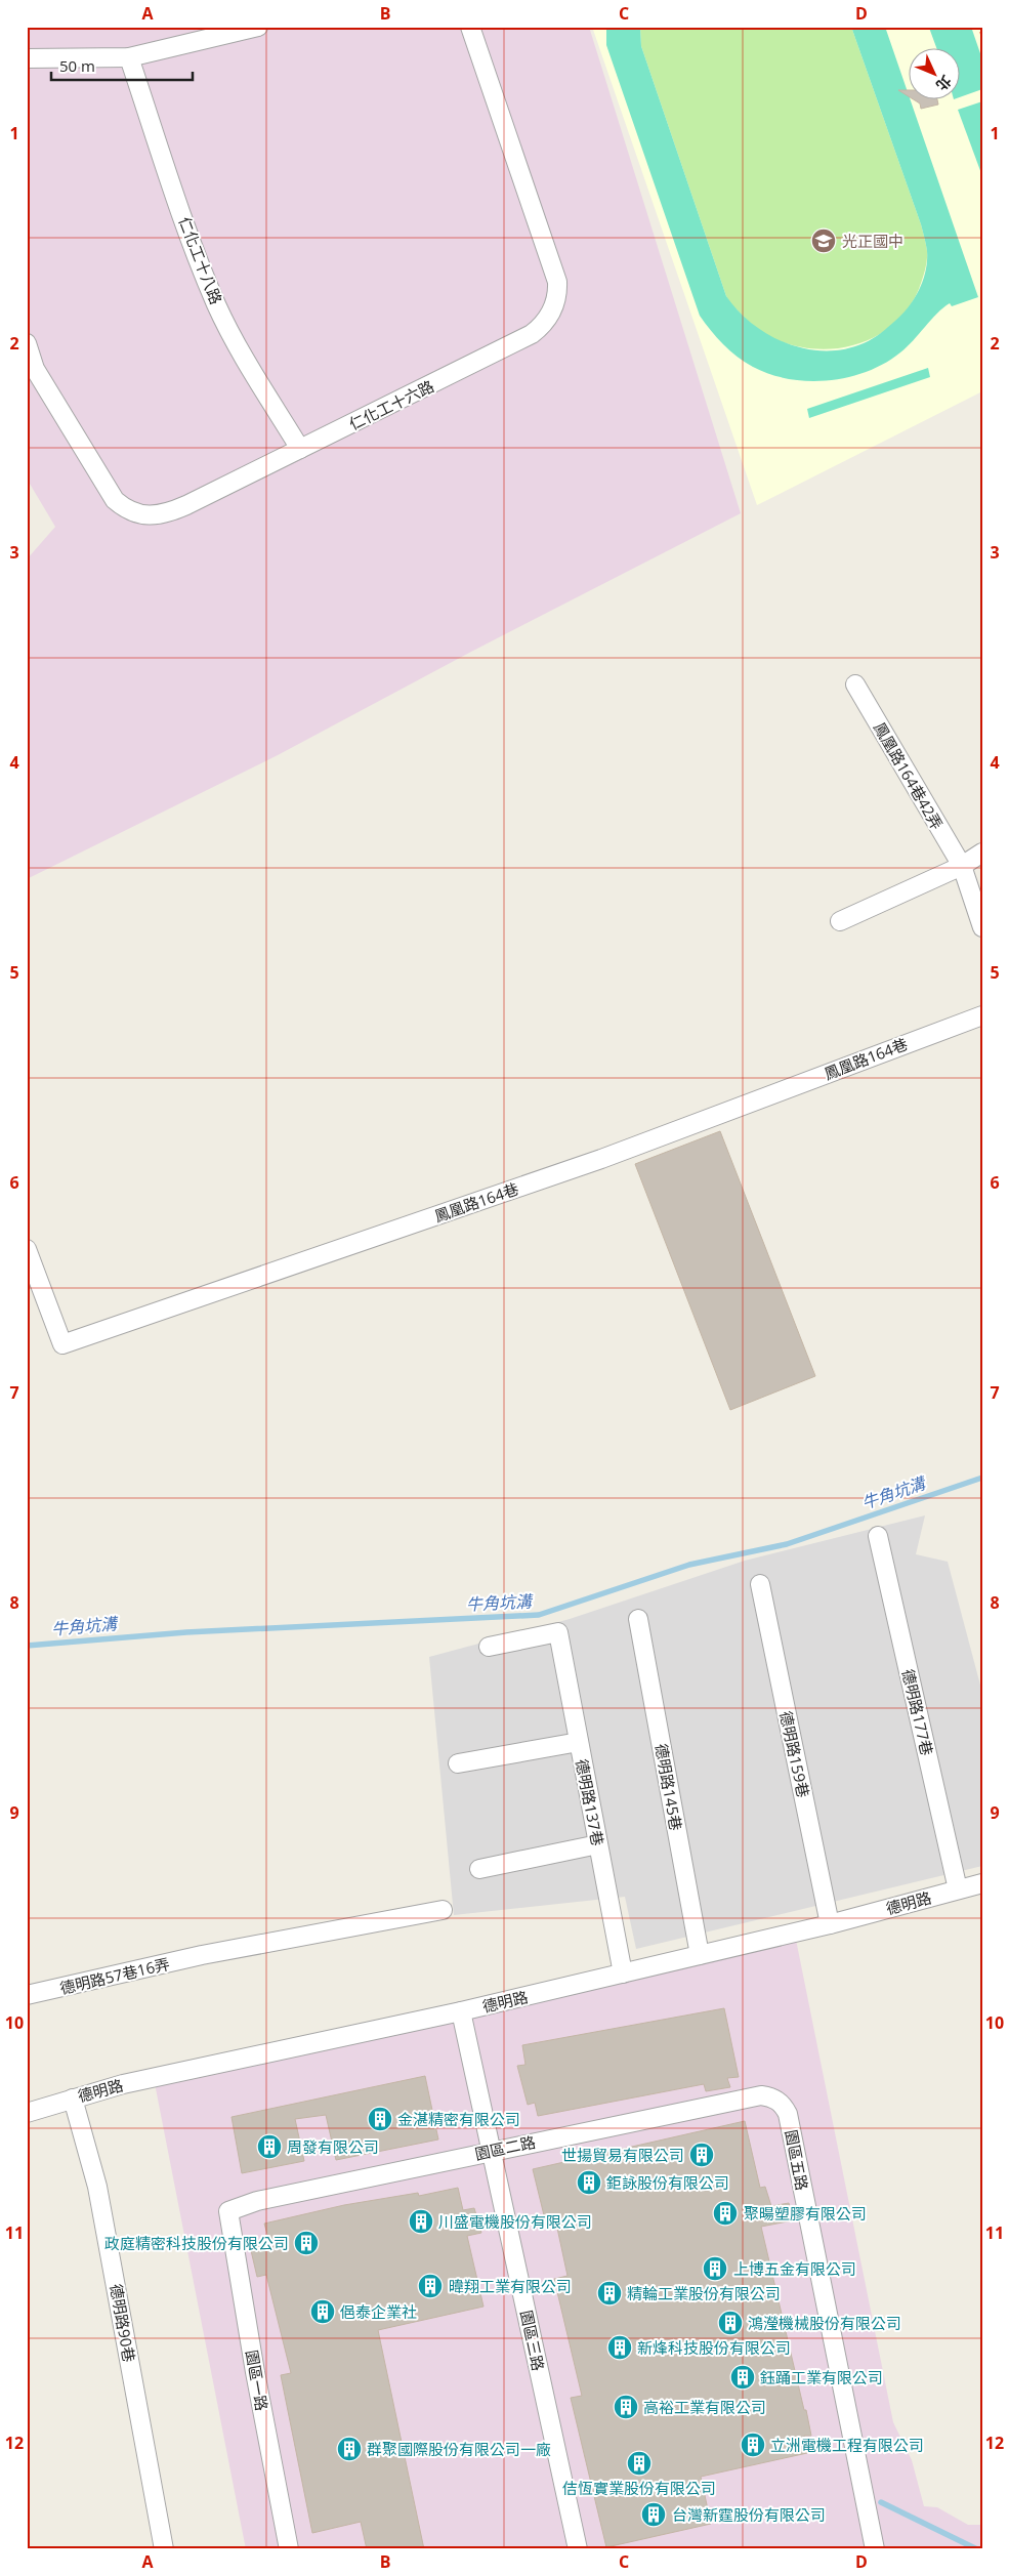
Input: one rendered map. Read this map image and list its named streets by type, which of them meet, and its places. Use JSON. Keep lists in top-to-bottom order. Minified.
{"streets":{"street":["仁化工十八路","仁化工十六路","鳳凰路164巷42弄","鳳凰路164巷","德明路177巷","德明路159巷","德明路145巷","德明路137巷","德明路","德明路57巷16弄","園區二路","園區五路","德明路90巷","園區三路","園區一路"]},"crossings":[["仁化工十八路","仁化工十六路"],["德明路177巷","德明路"],["德明路159巷","德明路"],["德明路145巷","德明路"],["德明路137巷","德明路"],["德明路","德明路90巷"],["德明路","園區三路"],["園區二路","園區五路"],["園區二路","園區三路"],["園區二路","園區一路"]],"water":["牛角坑溝"],"places":{"school or university":["光正國中"],"building":["金湛精密有限公司","周發有限公司","世揚貿易有限公司","鉅詠股份有限公司","聚暘塑膠有限公司","川盛電機股份有限公司","政庭精密科技股份有限公司","上博五金有限公司","暐翔工業有限公司","精輪工業股份有限公司","俋泰企業社","鴻瀅機械股份有限公司","新烽科技股份有限公司","鈺踊工業有限公司","高裕工業有限公司","立洲電機工程有限公司","群聚國際股份有限公司一廠","佶恆實業股份有限公司","台灣新霆股份有限公司"]},"scale_bar":"50 m","north":"bottom right","grid":{"columns":["A","B","C","D"],"rows":["1","2","3","4","5","6","7","8","9","10","11","12"]}}
